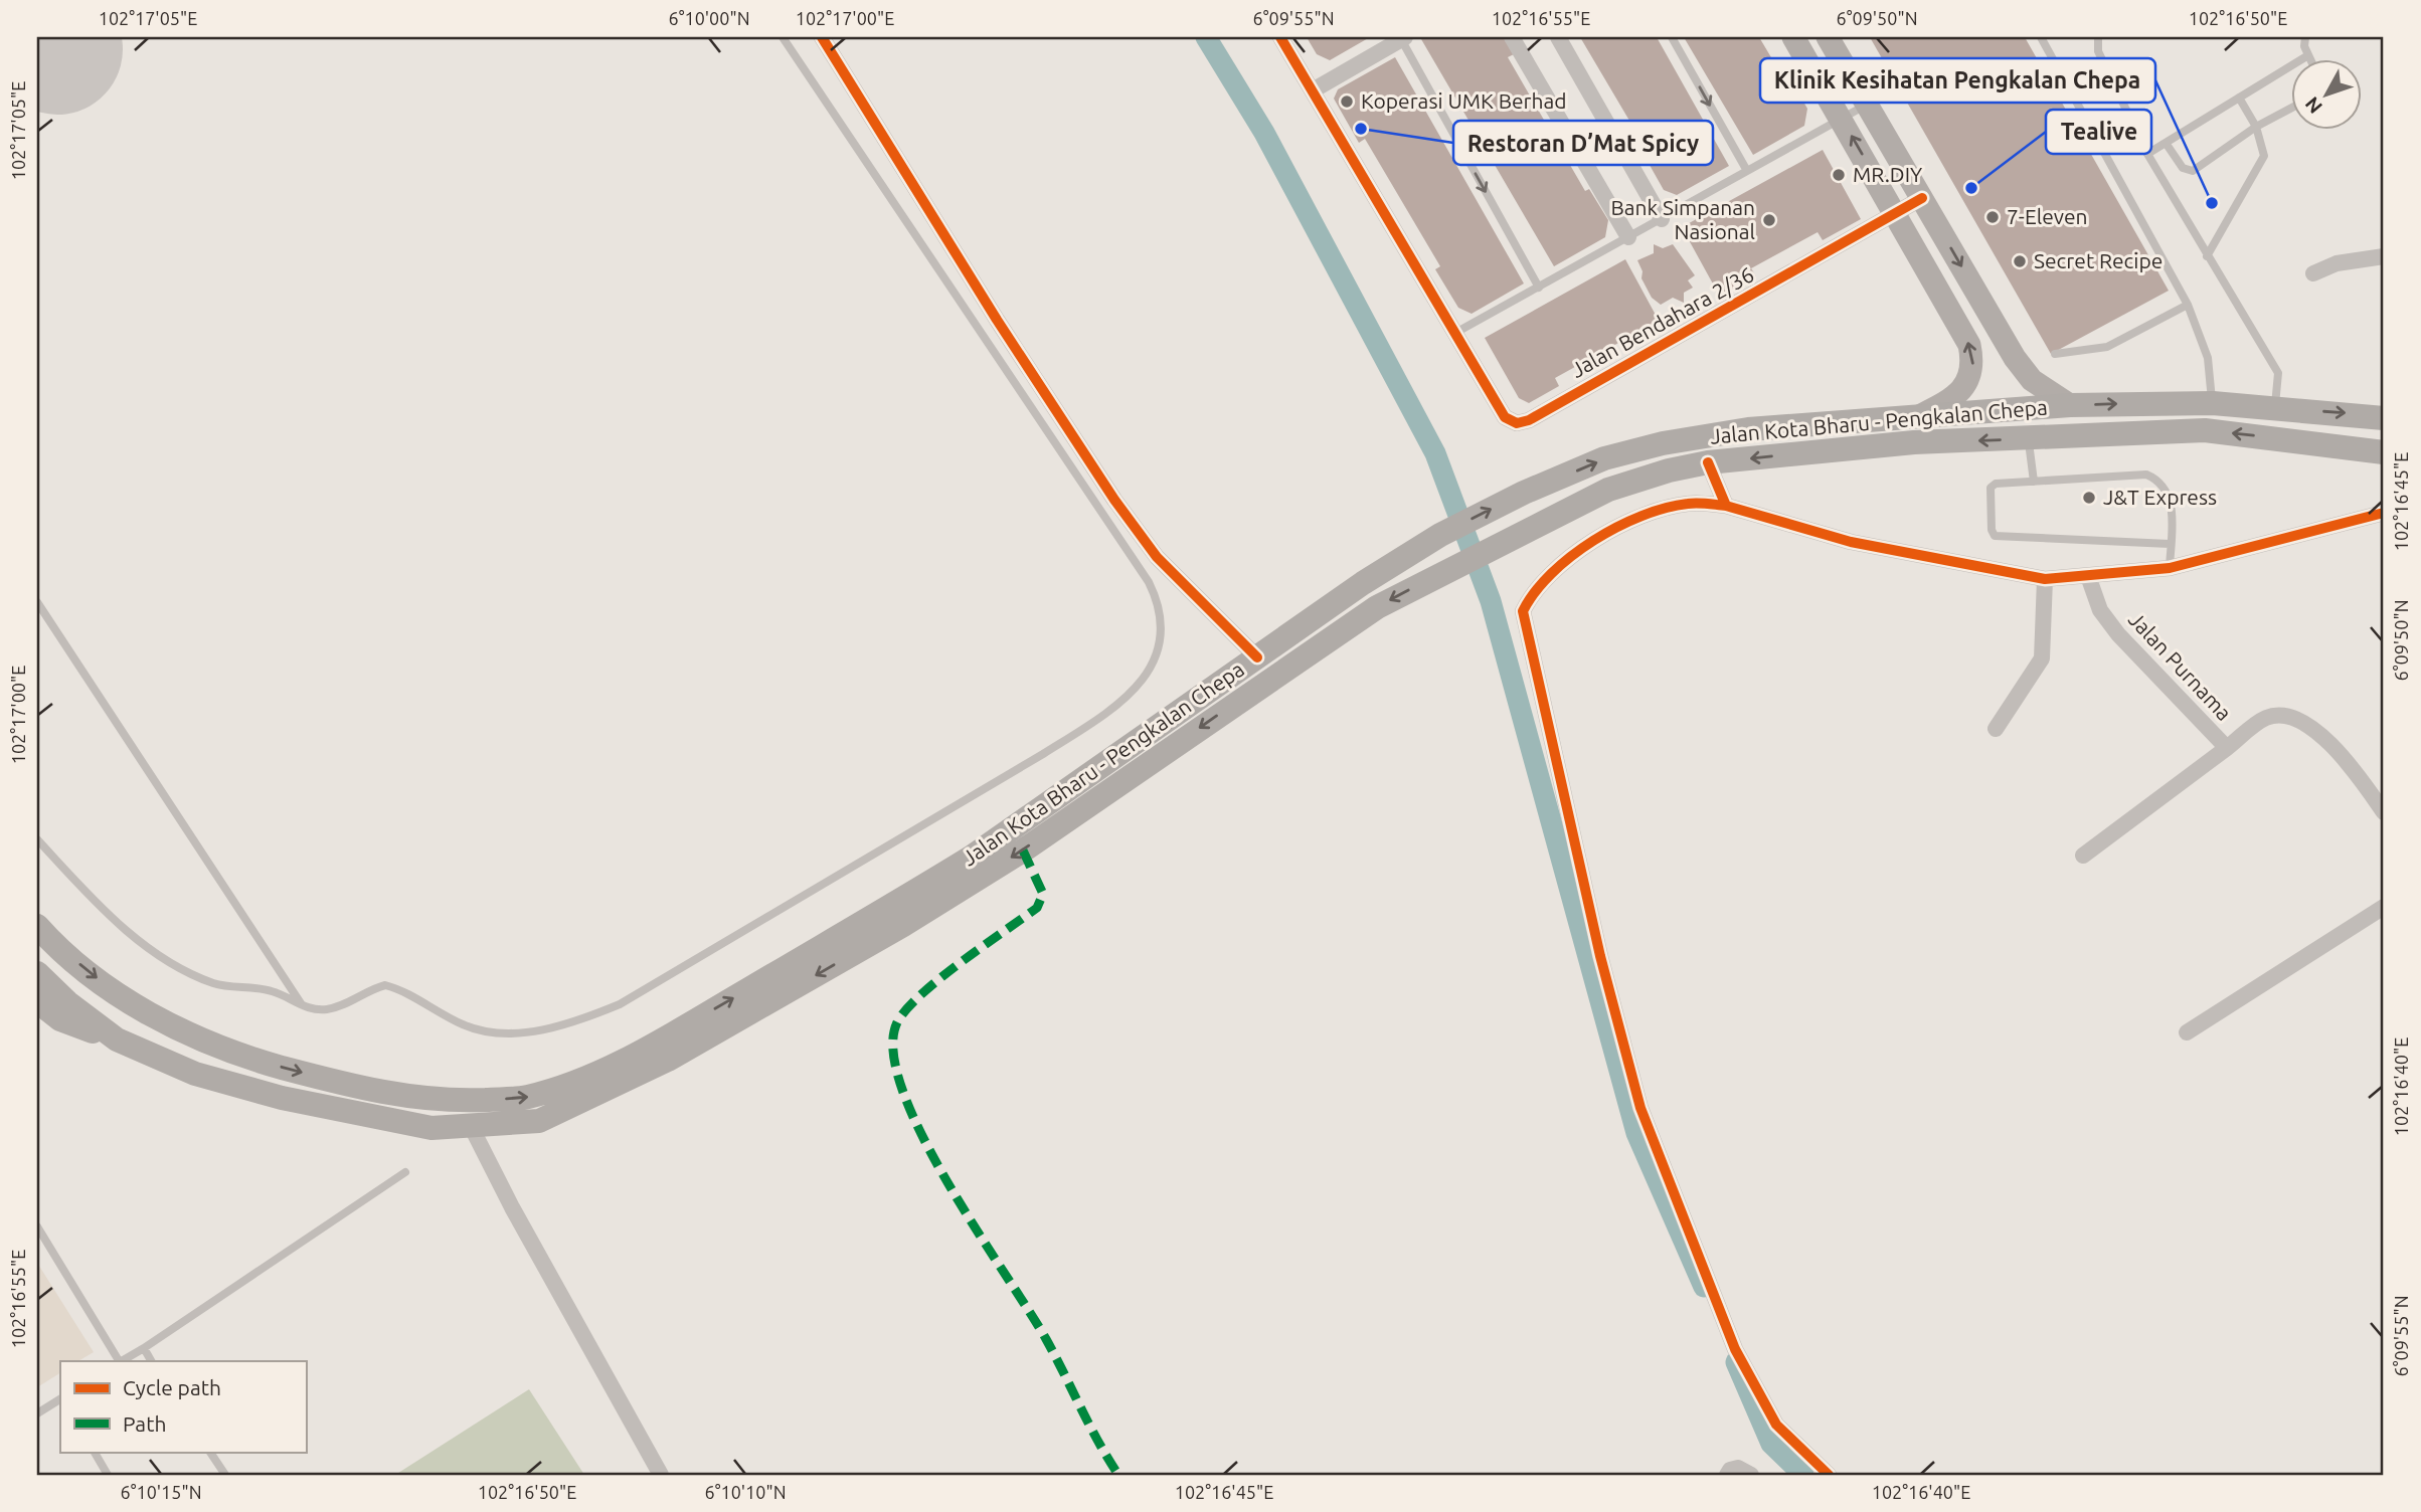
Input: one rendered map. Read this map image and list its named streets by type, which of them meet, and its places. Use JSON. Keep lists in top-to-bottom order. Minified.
{"streets":{"main road":["Jalan Kota Bharu - Pengkalan Chepa"],"street":["Jalan Bendahara 2/36","Jalan Purnama"]},"places":["Koperasi UMK Berhad","Restoran D’Mat Spicy","MR.DIY","Tealive","Klinik Kesihatan Pengkalan Chepa","7-Eleven","Bank Simpanan Nasional","Secret Recipe","J&T Express"],"legend":["Cycle path","Path"],"north":"bottom left","coordinates":["102°17'05\"E","6°10'00\"N","102°17'00\"E","6°09'55\"N","102°16'55\"E","6°09'50\"N","102°16'50\"E","102°16'45\"E","102°16'40\"E","6°10'15\"N","6°10'10\"N"]}
